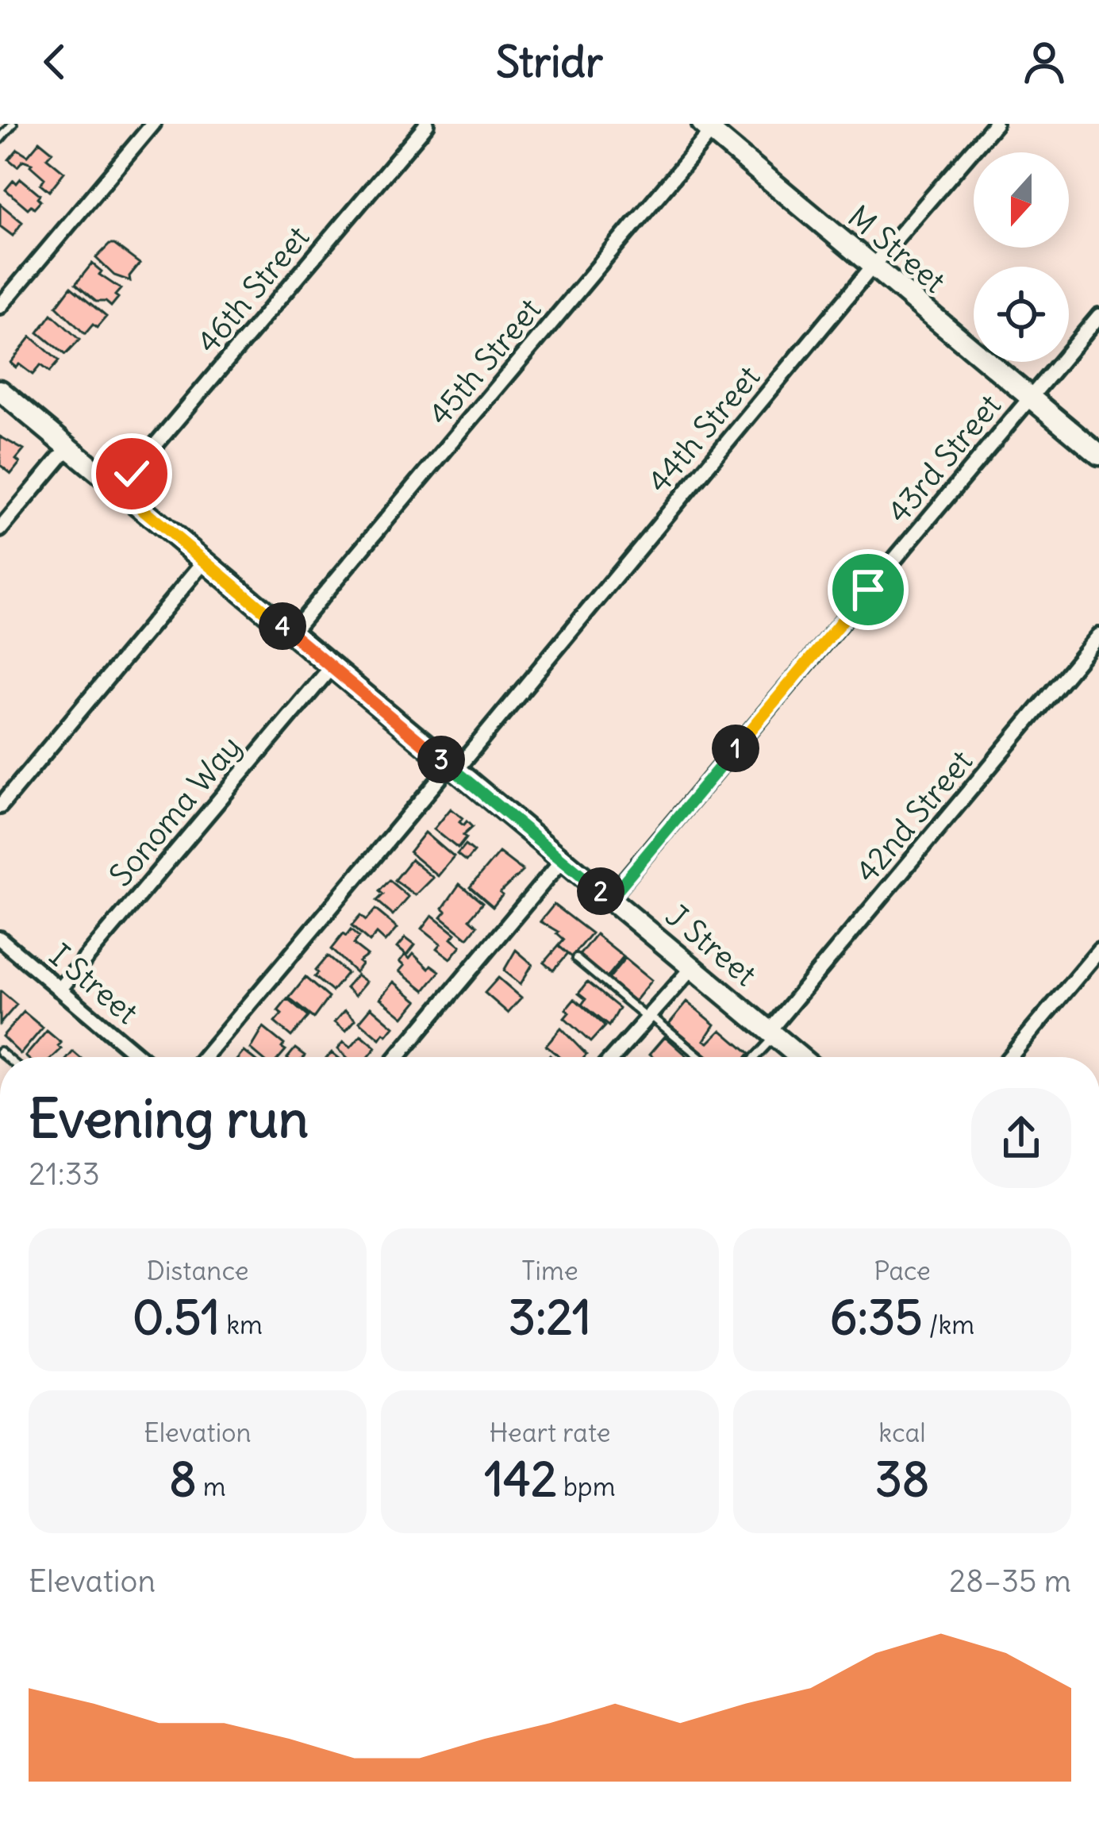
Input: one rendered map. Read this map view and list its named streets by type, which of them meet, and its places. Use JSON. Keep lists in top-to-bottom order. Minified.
{"streets":{"main road":["M Street","J Street"],"street":["46th Street","45th Street","44th Street","43rd Street","Sonoma Way","42nd Street","I Street"]},"crossings":[["M Street","45th Street"],["M Street","44th Street"],["M Street","43rd Street"],["46th Street","J Street"],["45th Street","J Street"],["44th Street","J Street"],["43rd Street","J Street"],["Sonoma Way","J Street"],["Sonoma Way","I Street"],["42nd Street","J Street"]],"north":"bottom","page":{"header":"Stridr","pins":["4","1","3","2"],"heading":["Evening run","21:33"],"stats":[["Distance","0.51 km"],["Time","3:21"],["Pace","6:35 /km"],["Elevation","8 m"],["Heart rate","142 bpm"],["kcal","38"]],"chart":["Elevation","28–35 m"]}}
